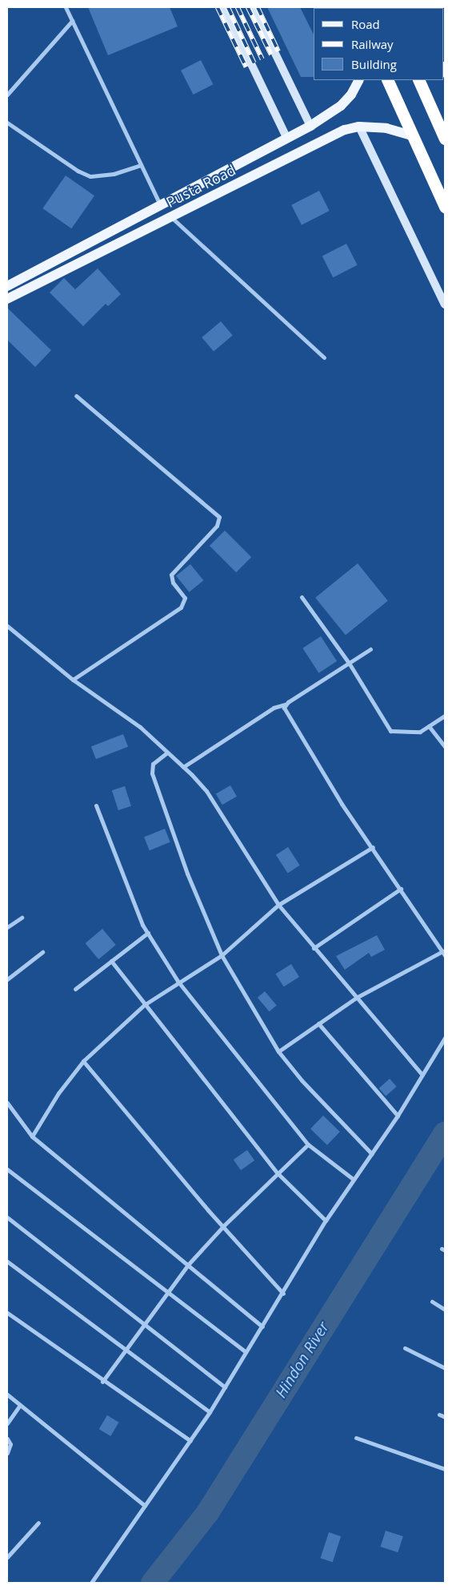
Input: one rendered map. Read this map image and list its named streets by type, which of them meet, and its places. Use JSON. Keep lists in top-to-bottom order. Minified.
{"streets":{"main road":["Pusta Road"]},"water":["Hindon River"],"legend":["Road","Railway","Building"]}
